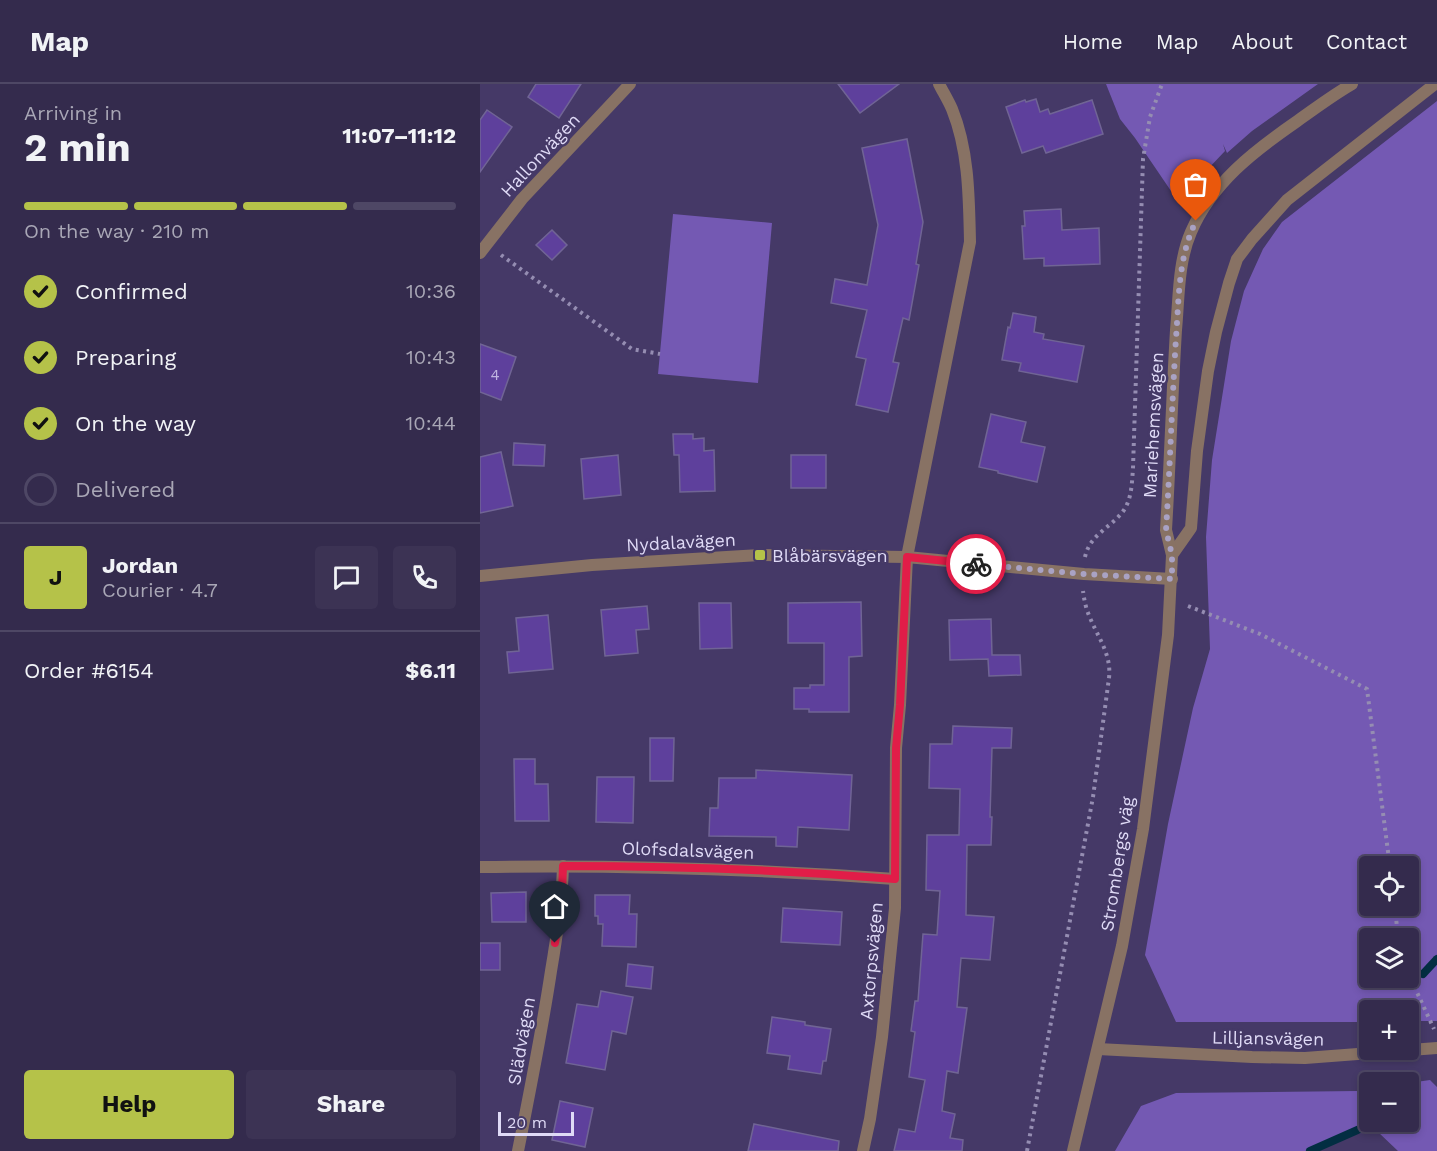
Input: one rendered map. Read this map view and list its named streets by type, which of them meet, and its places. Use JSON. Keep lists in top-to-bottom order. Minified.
{"streets":{"street":["Hallonvägen","Mariehemsvägen","Nydalavägen","Olofsdalsvägen","Strombergs väg","Axtorpsvägen","Lilljansvägen","Slädvägen"]},"crossings":[["Mariehemsvägen","Nydalavägen"],["Mariehemsvägen","Strombergs väg"],["Nydalavägen","Strombergs väg"],["Nydalavägen","Axtorpsvägen"],["Olofsdalsvägen","Axtorpsvägen"],["Olofsdalsvägen","Slädvägen"],["Strombergs väg","Lilljansvägen"]],"places":{"transit":["Blåbärsvägen"]},"house_numbers":["4"],"scale_bar":"20 m","page":{"header":"Map","nav":["Home","Map","About","Contact"],"heading":["2 min","Arriving in","11:07–11:12"],"panel":["Jordan","Courier · 4.7","Order #6154","$6.11"],"bar":"On the way · 210 m","list":[["Confirmed","10:36"],["Preparing","10:43"],["On the way","10:44"],"Delivered"],"round":"J","map_buttons":["+","−"],"buttons":["Help","Share"],"scale":"20 m"}}
